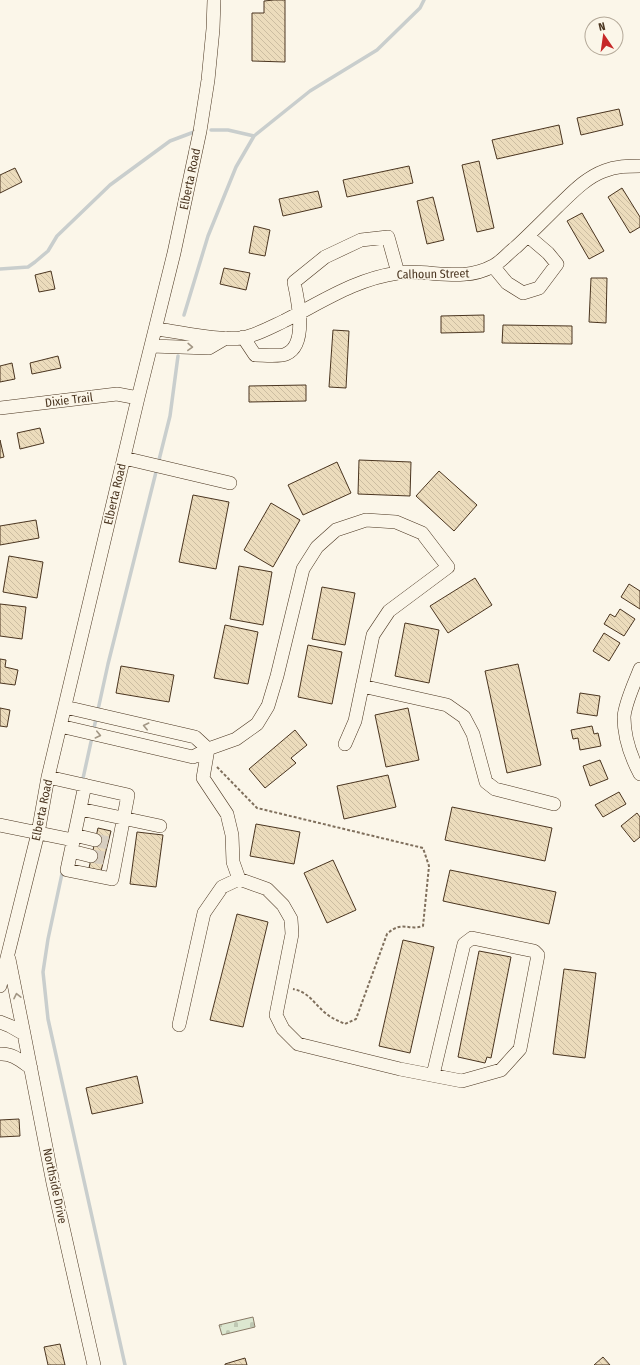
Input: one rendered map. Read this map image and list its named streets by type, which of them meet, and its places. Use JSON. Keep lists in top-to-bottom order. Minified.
{"streets":{"street":["Elberta Road","Calhoun Street","Dixie Trail","Northside Drive"]},"crossings":[["Elberta Road","Calhoun Street"],["Elberta Road","Dixie Trail"],["Elberta Road","Northside Drive"]],"north":"top"}
